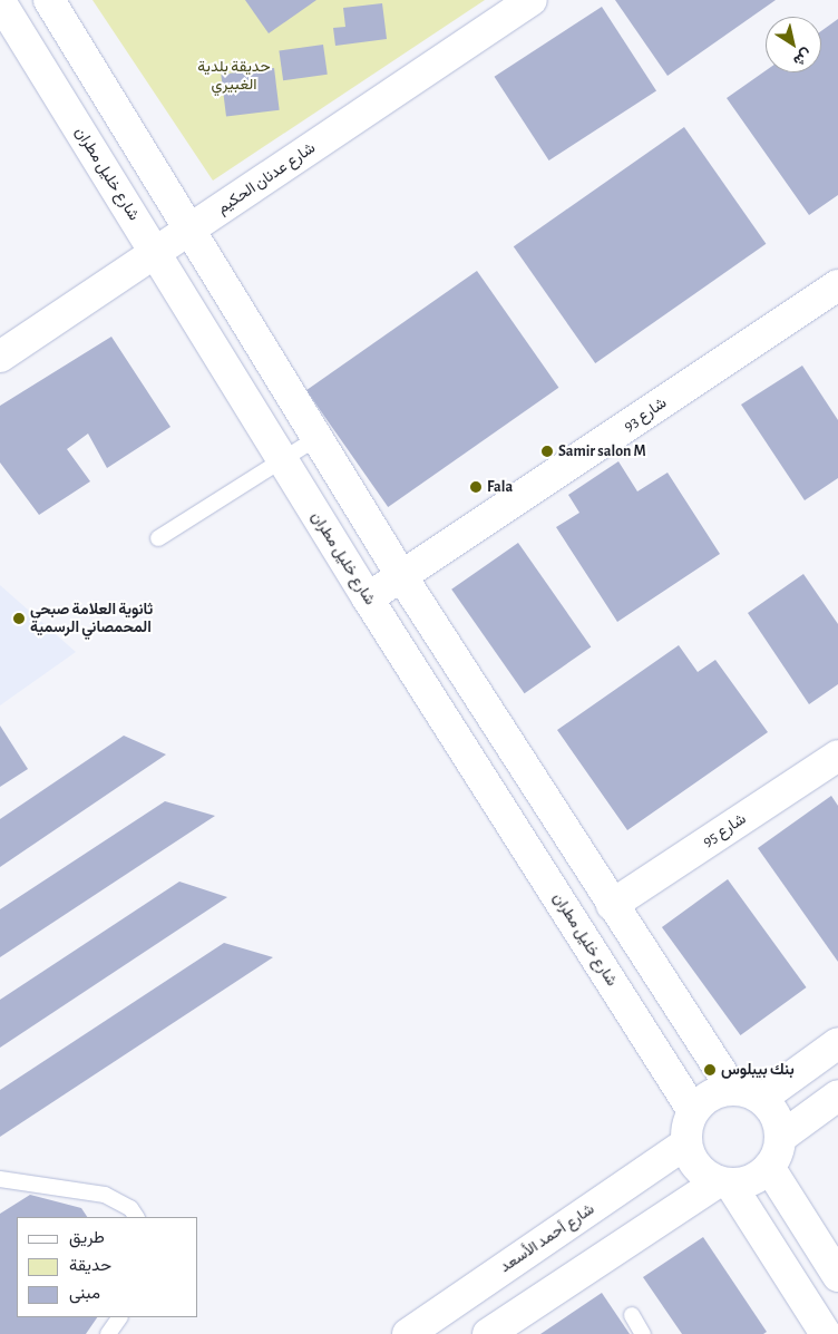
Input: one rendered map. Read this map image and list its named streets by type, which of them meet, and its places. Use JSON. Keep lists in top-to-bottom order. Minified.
{"streets":{"street":["شارع خليل مطران","شارع عدنان الحكيم","شارع 93","شارع 95","شارع أحمد الأسعد"]},"crossings":[["شارع خليل مطران","شارع عدنان الحكيم"],["شارع خليل مطران","شارع 93"],["شارع خليل مطران","شارع أحمد الأسعد"]],"parks":["حديقة بلدية الغبيري"],"places":["Samir salon M","Fala","ثانوية العلامة صبحي المحمصاني الرسمية","بنك بيبلوس"],"legend":["طريق","حديقة","مبنى"],"north":"bottom right"}
